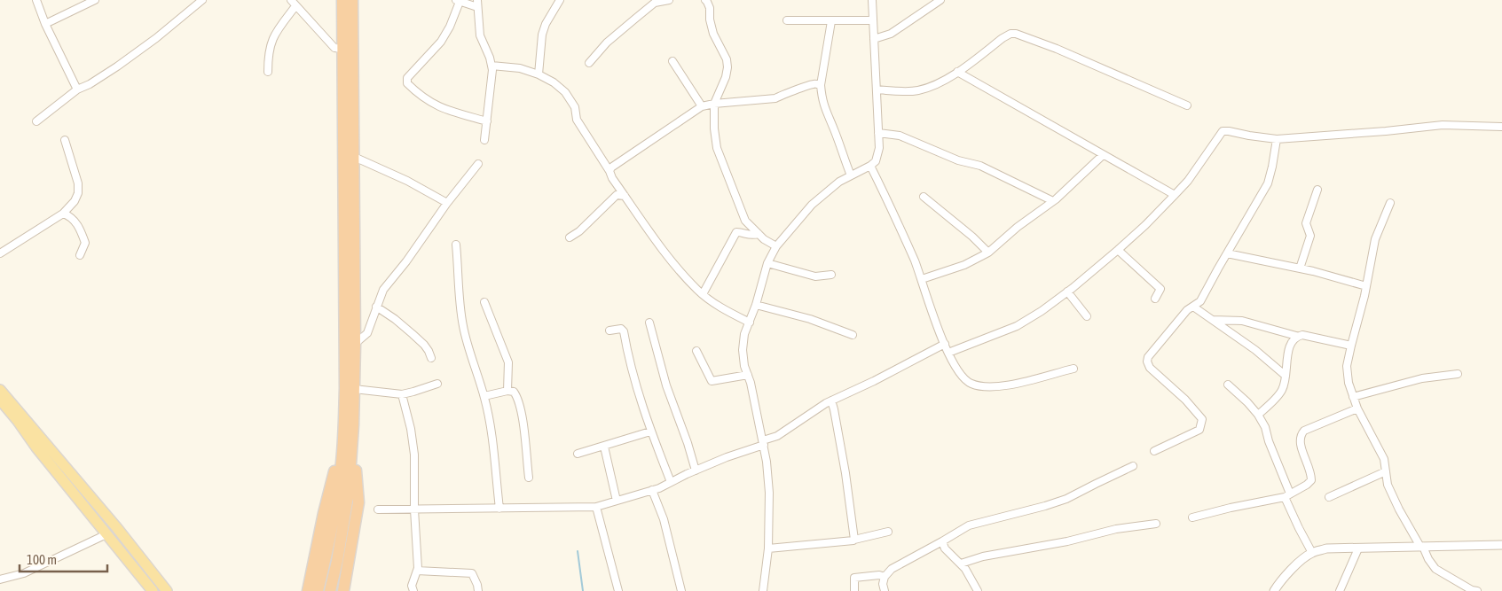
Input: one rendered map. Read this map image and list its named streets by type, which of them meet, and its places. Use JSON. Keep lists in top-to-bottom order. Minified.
{"scale_bar":"100 m"}
